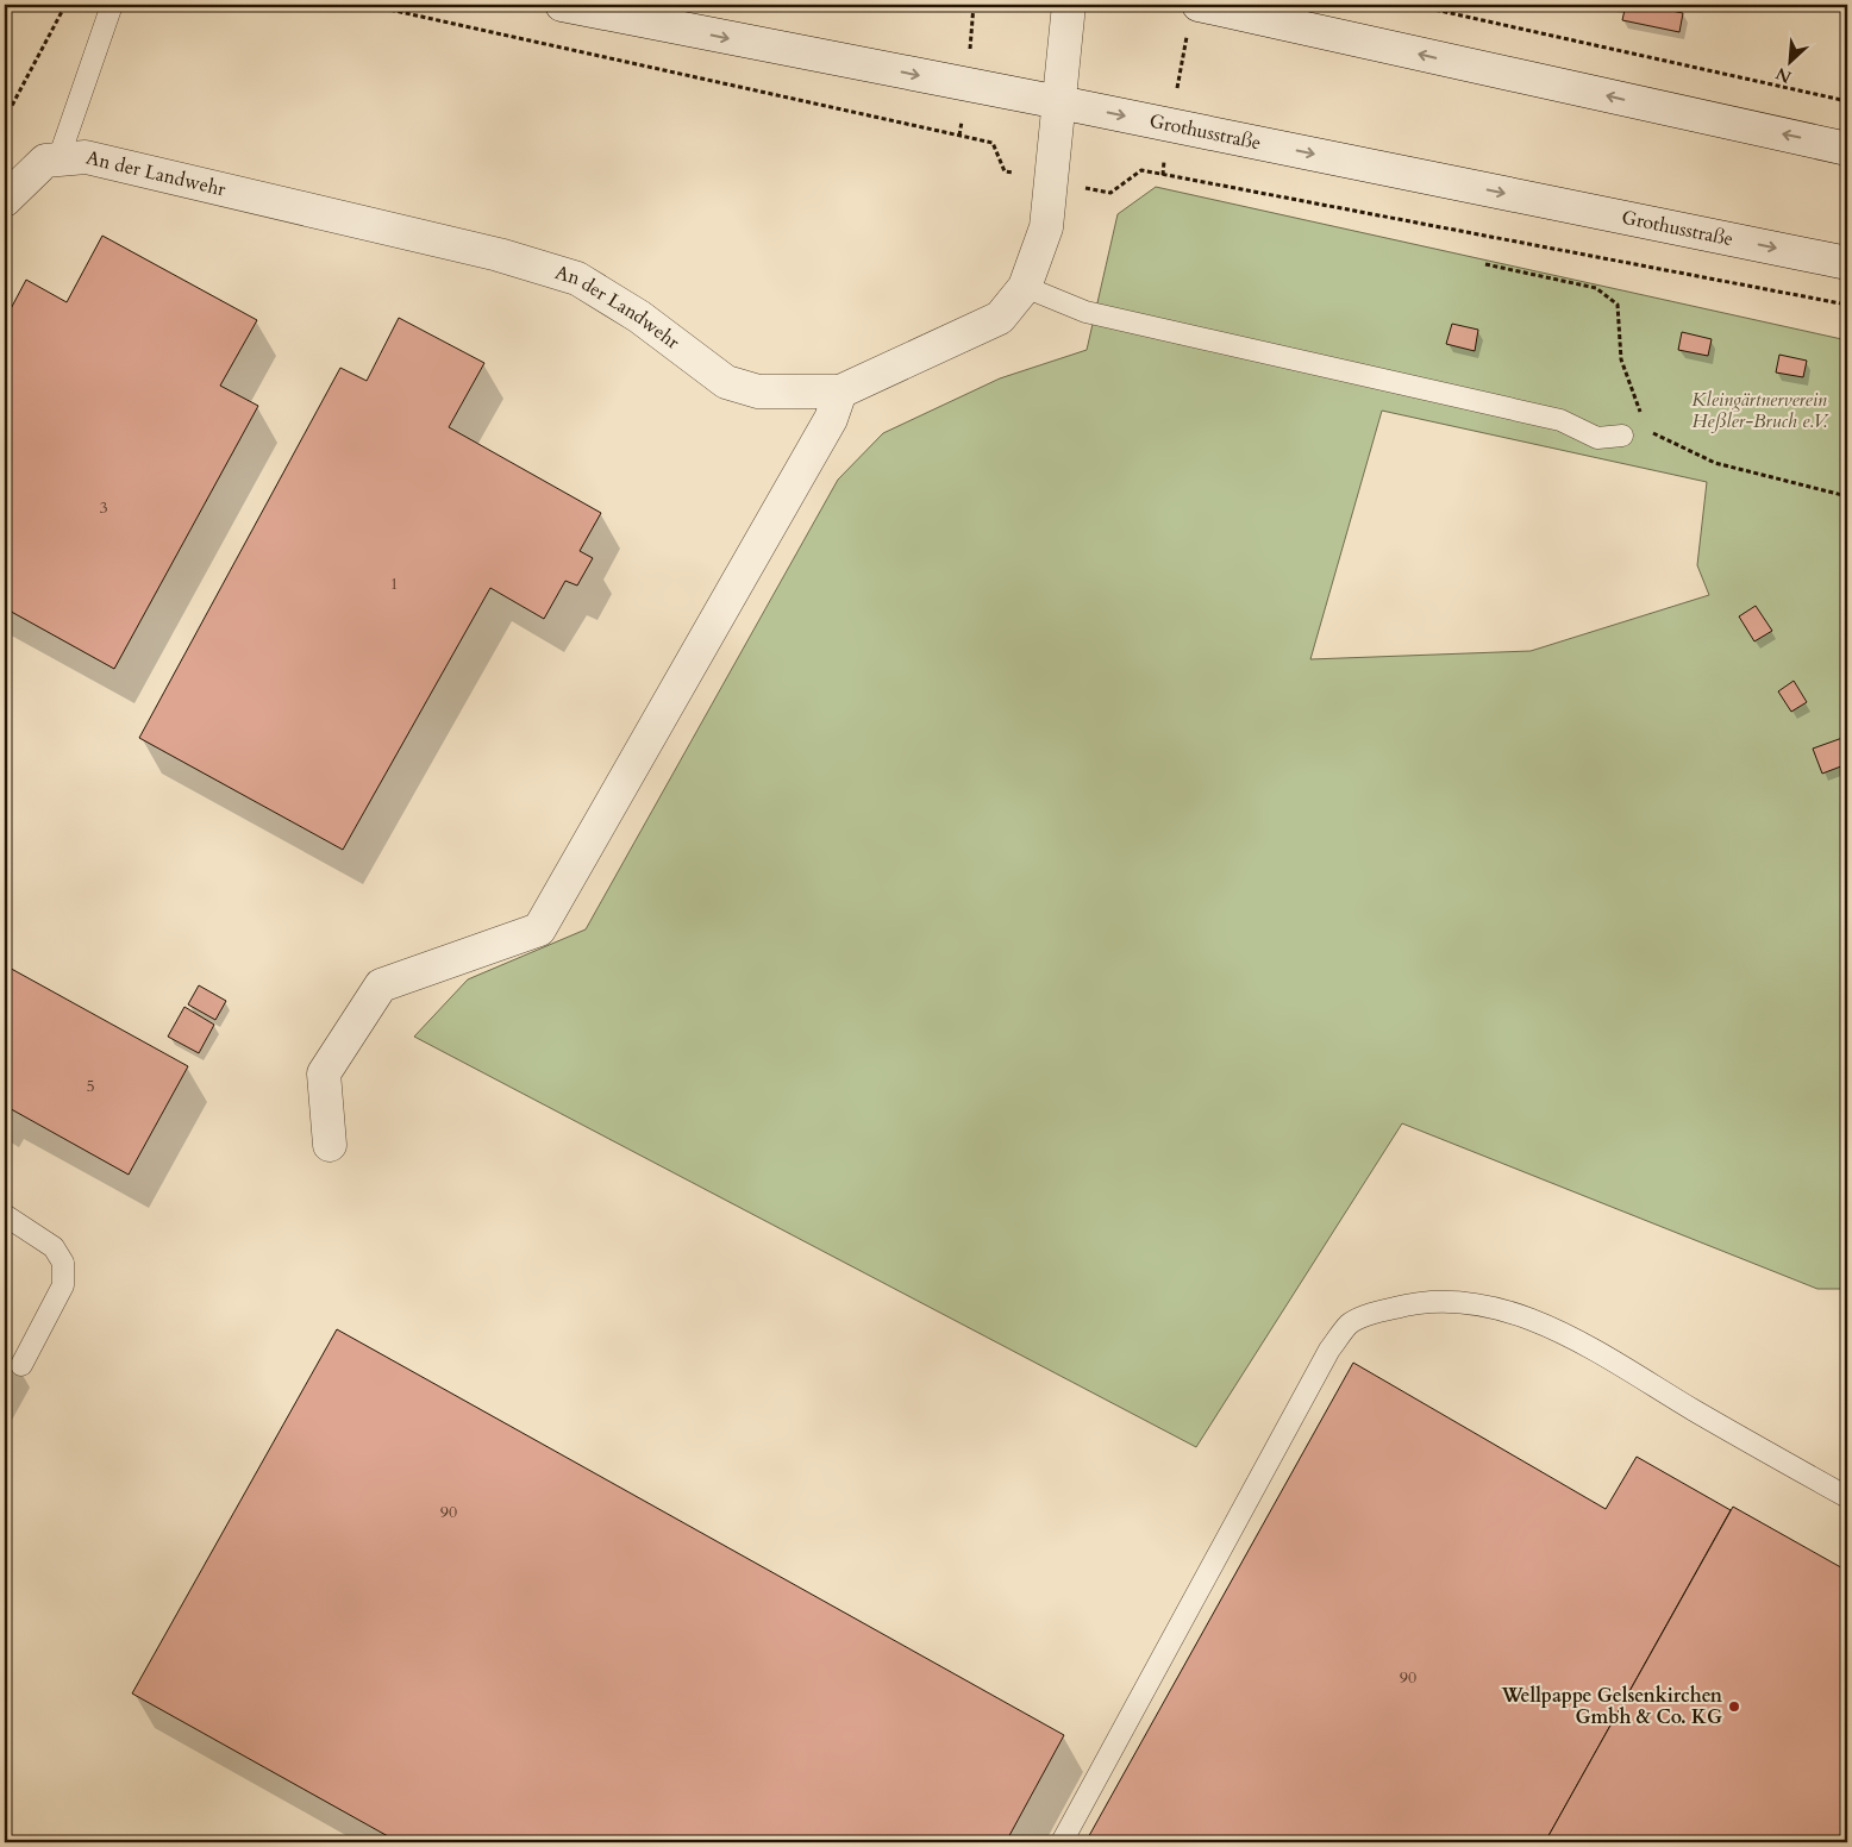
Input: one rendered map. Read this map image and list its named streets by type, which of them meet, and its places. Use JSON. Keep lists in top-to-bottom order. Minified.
{"streets":{"street":["Grothusstraße","An der Landwehr"]},"crossings":[["Grothusstraße","An der Landwehr"]],"parks":["Kleingärtnerverein Heßler-Bruch e.V."],"places":["Wellpappe Gelsenkirchen Gmbh & Co. KG"],"house_numbers":["3","1","5","90","90"],"north":"bottom left"}
